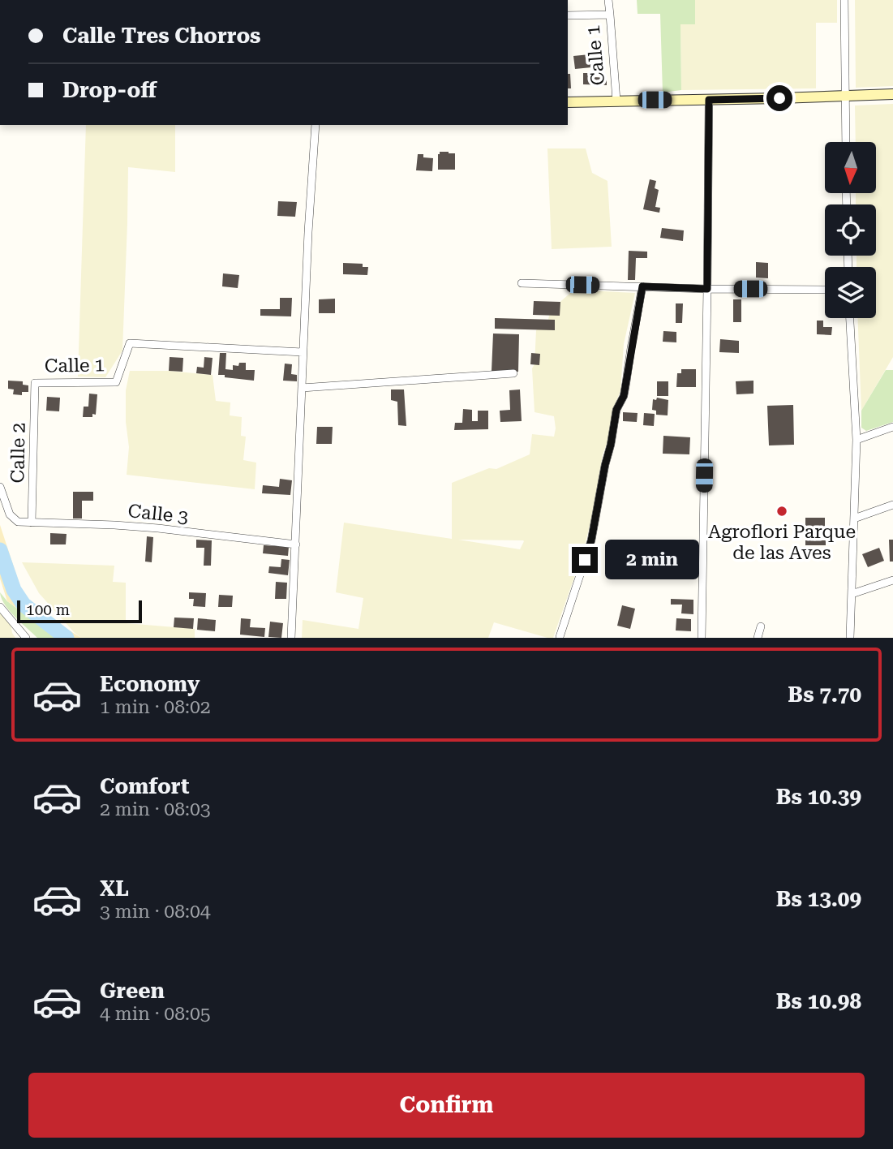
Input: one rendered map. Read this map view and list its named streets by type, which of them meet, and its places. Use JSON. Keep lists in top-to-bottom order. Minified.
{"streets":{"street":["Calle 1","Calle 2","Calle 3"]},"crossings":[["Calle 1","Calle 2"],["Calle 2","Calle 3"]],"places":["Agroflori Parque de las Aves"],"scale_bar":"100 m","north":"bottom","page":{"banner":["Calle Tres Chorros","Drop-off"],"bubble":"2 min","scale":"100 m","list":[{"name":"Economy","note":"1 min · 08:02","value":"Bs 7.70"},{"name":"Comfort","note":"2 min · 08:03","value":"Bs 10.39"},{"name":"XL","note":"3 min · 08:04","value":"Bs 13.09"},{"name":"Green","note":"4 min · 08:05","value":"Bs 10.98"}],"buttons":"Confirm"}}
